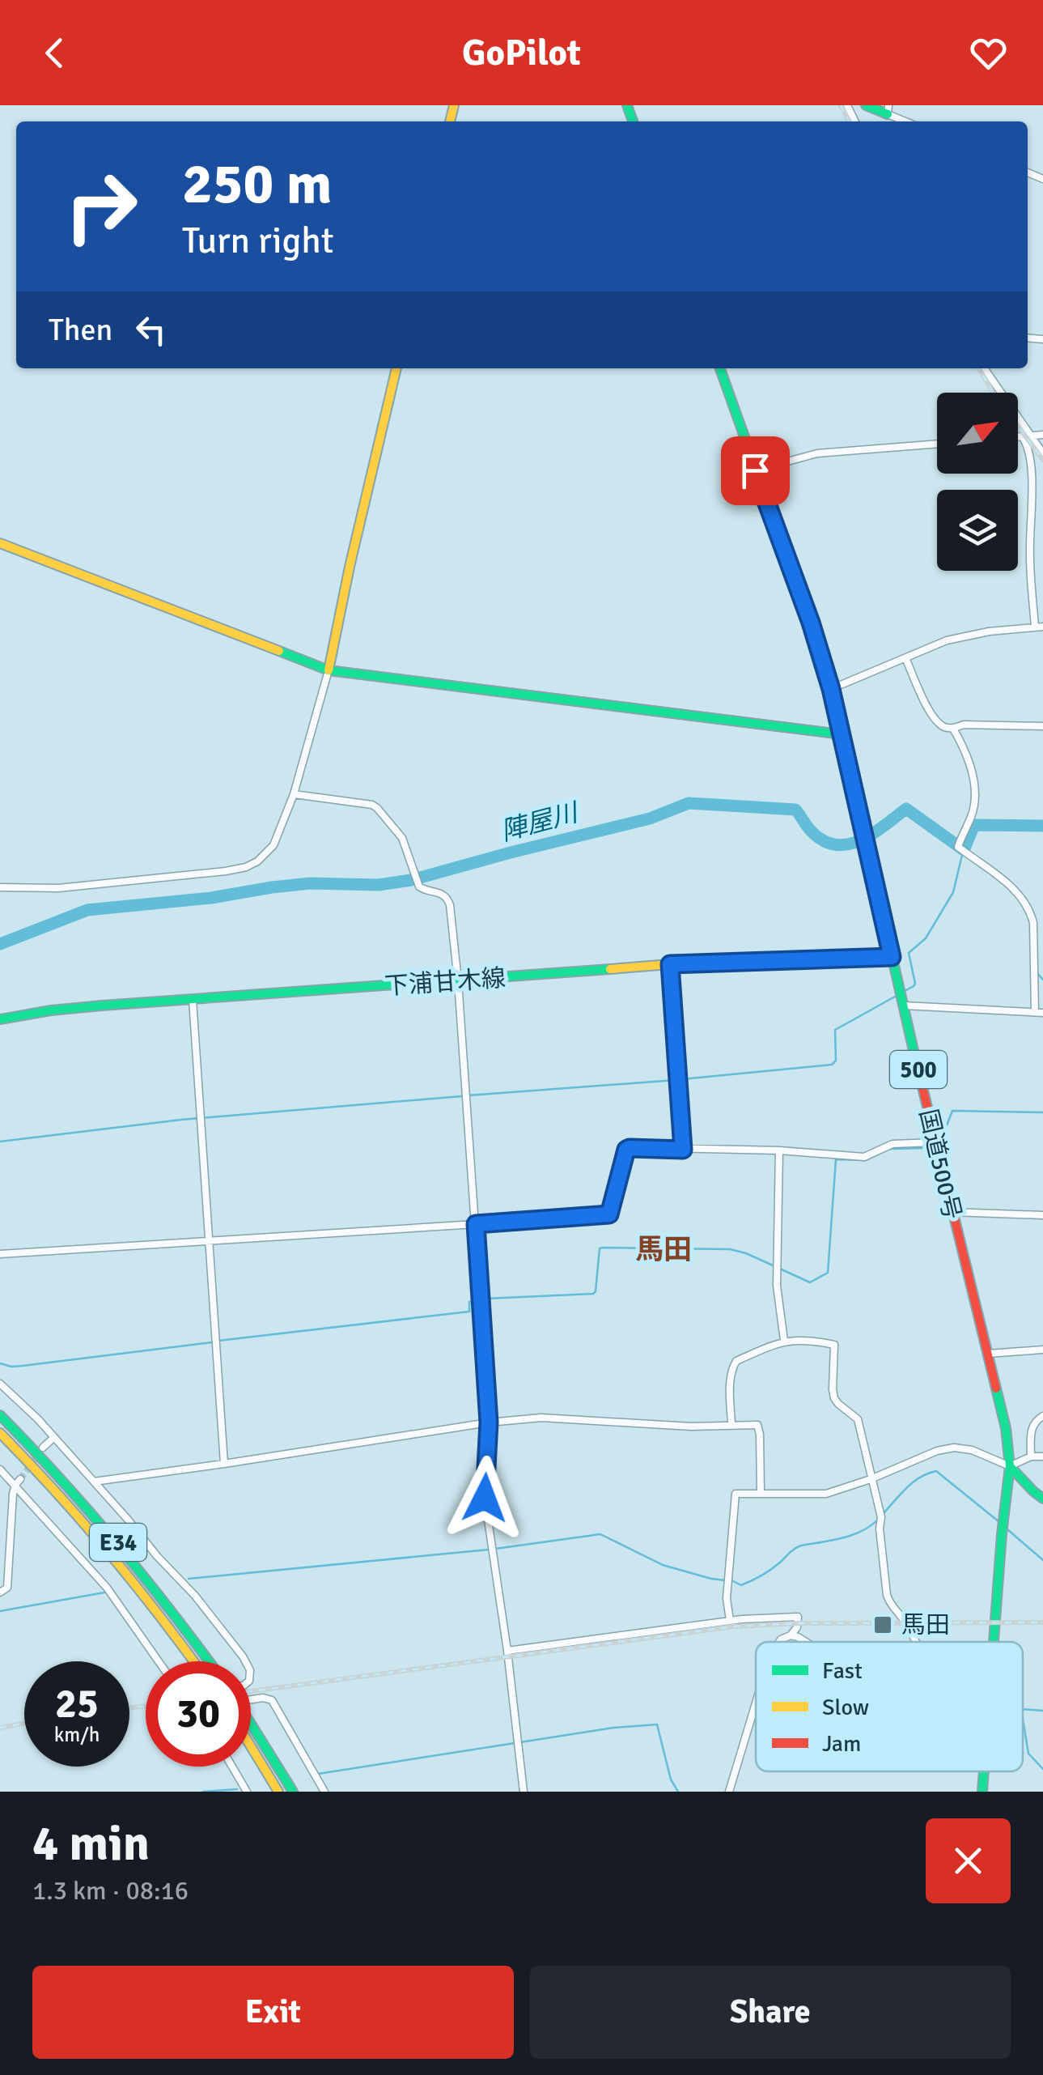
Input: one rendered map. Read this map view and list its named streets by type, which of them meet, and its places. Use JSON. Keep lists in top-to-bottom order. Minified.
{"streets":{"main road":["下浦甘木線","500","国道500号","E34"]},"crossings":[["下浦甘木線","国道500号"]],"districts":["馬田"],"water":["陣屋川"],"places":{"transit":["馬田"]},"legend":["Fast","Slow","Jam"],"north":"top right","page":{"header":"GoPilot","turn":["250 m","Turn right"],"then":"Then","speed":"25 km/h","limit":"30","heading":["4 min","1.3 km · 08:16"],"buttons":["Exit","Share"]}}
